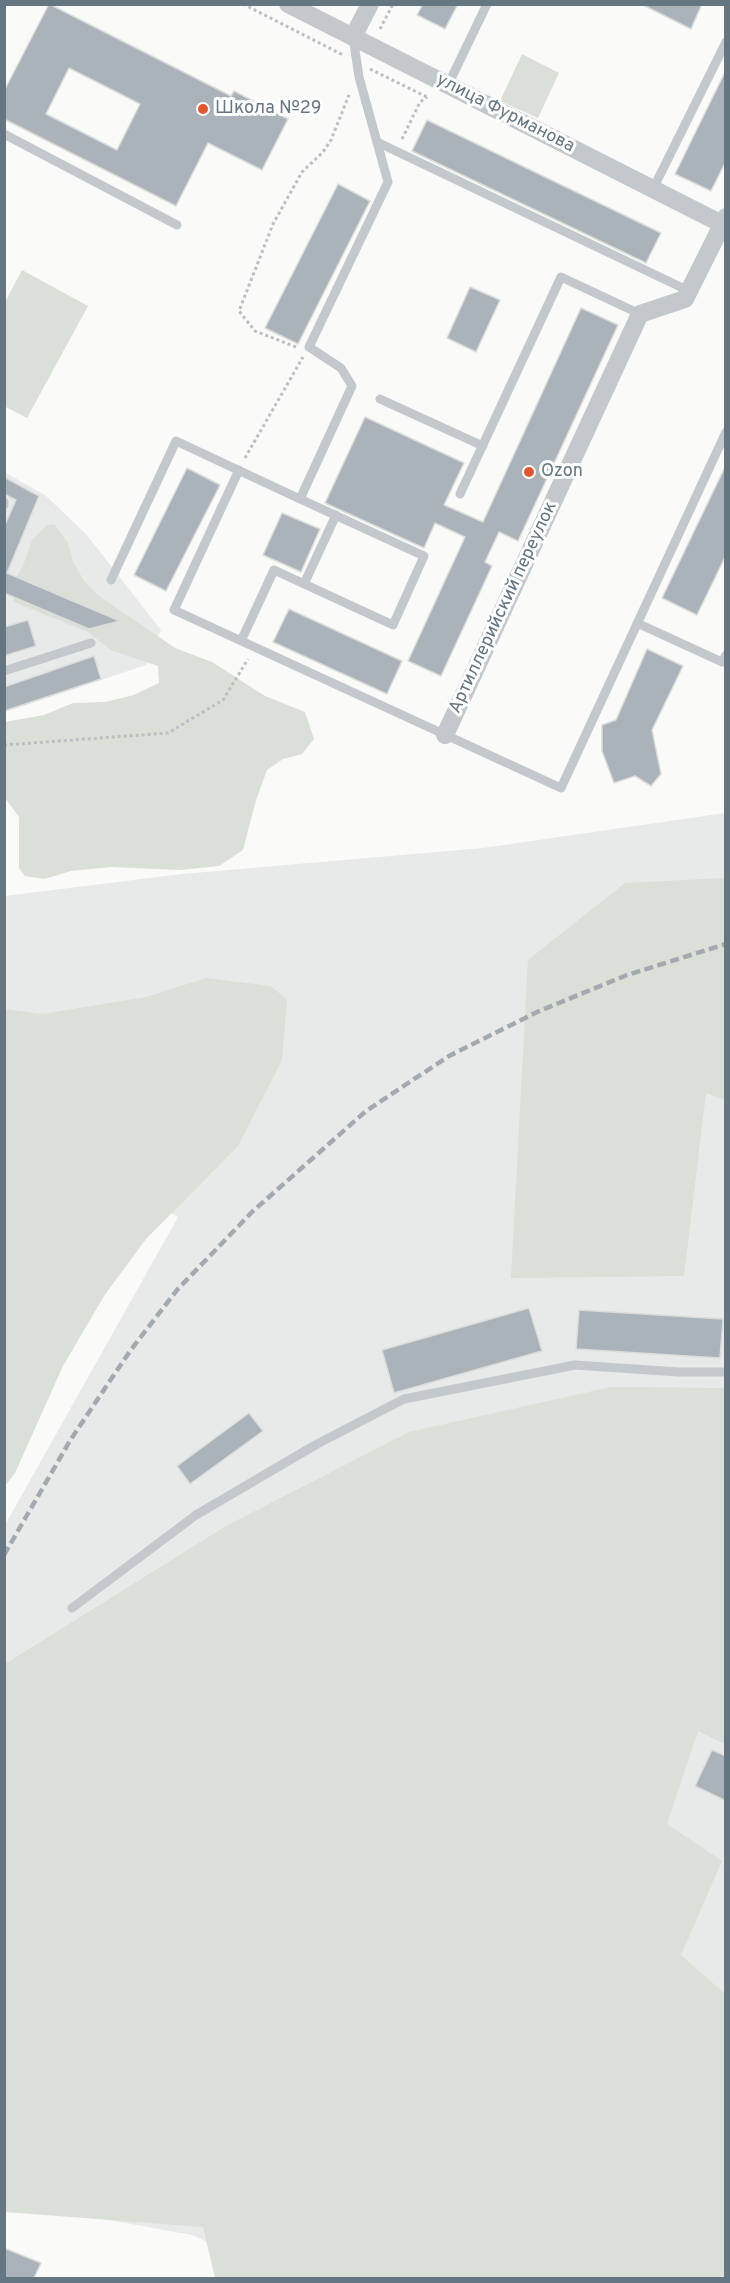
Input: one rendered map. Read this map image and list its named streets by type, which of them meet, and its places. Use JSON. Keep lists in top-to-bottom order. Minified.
{"streets":{"street":["улица Фурманова","Артиллерийский переулок"]},"places":["Школа №29","Ozon"]}
